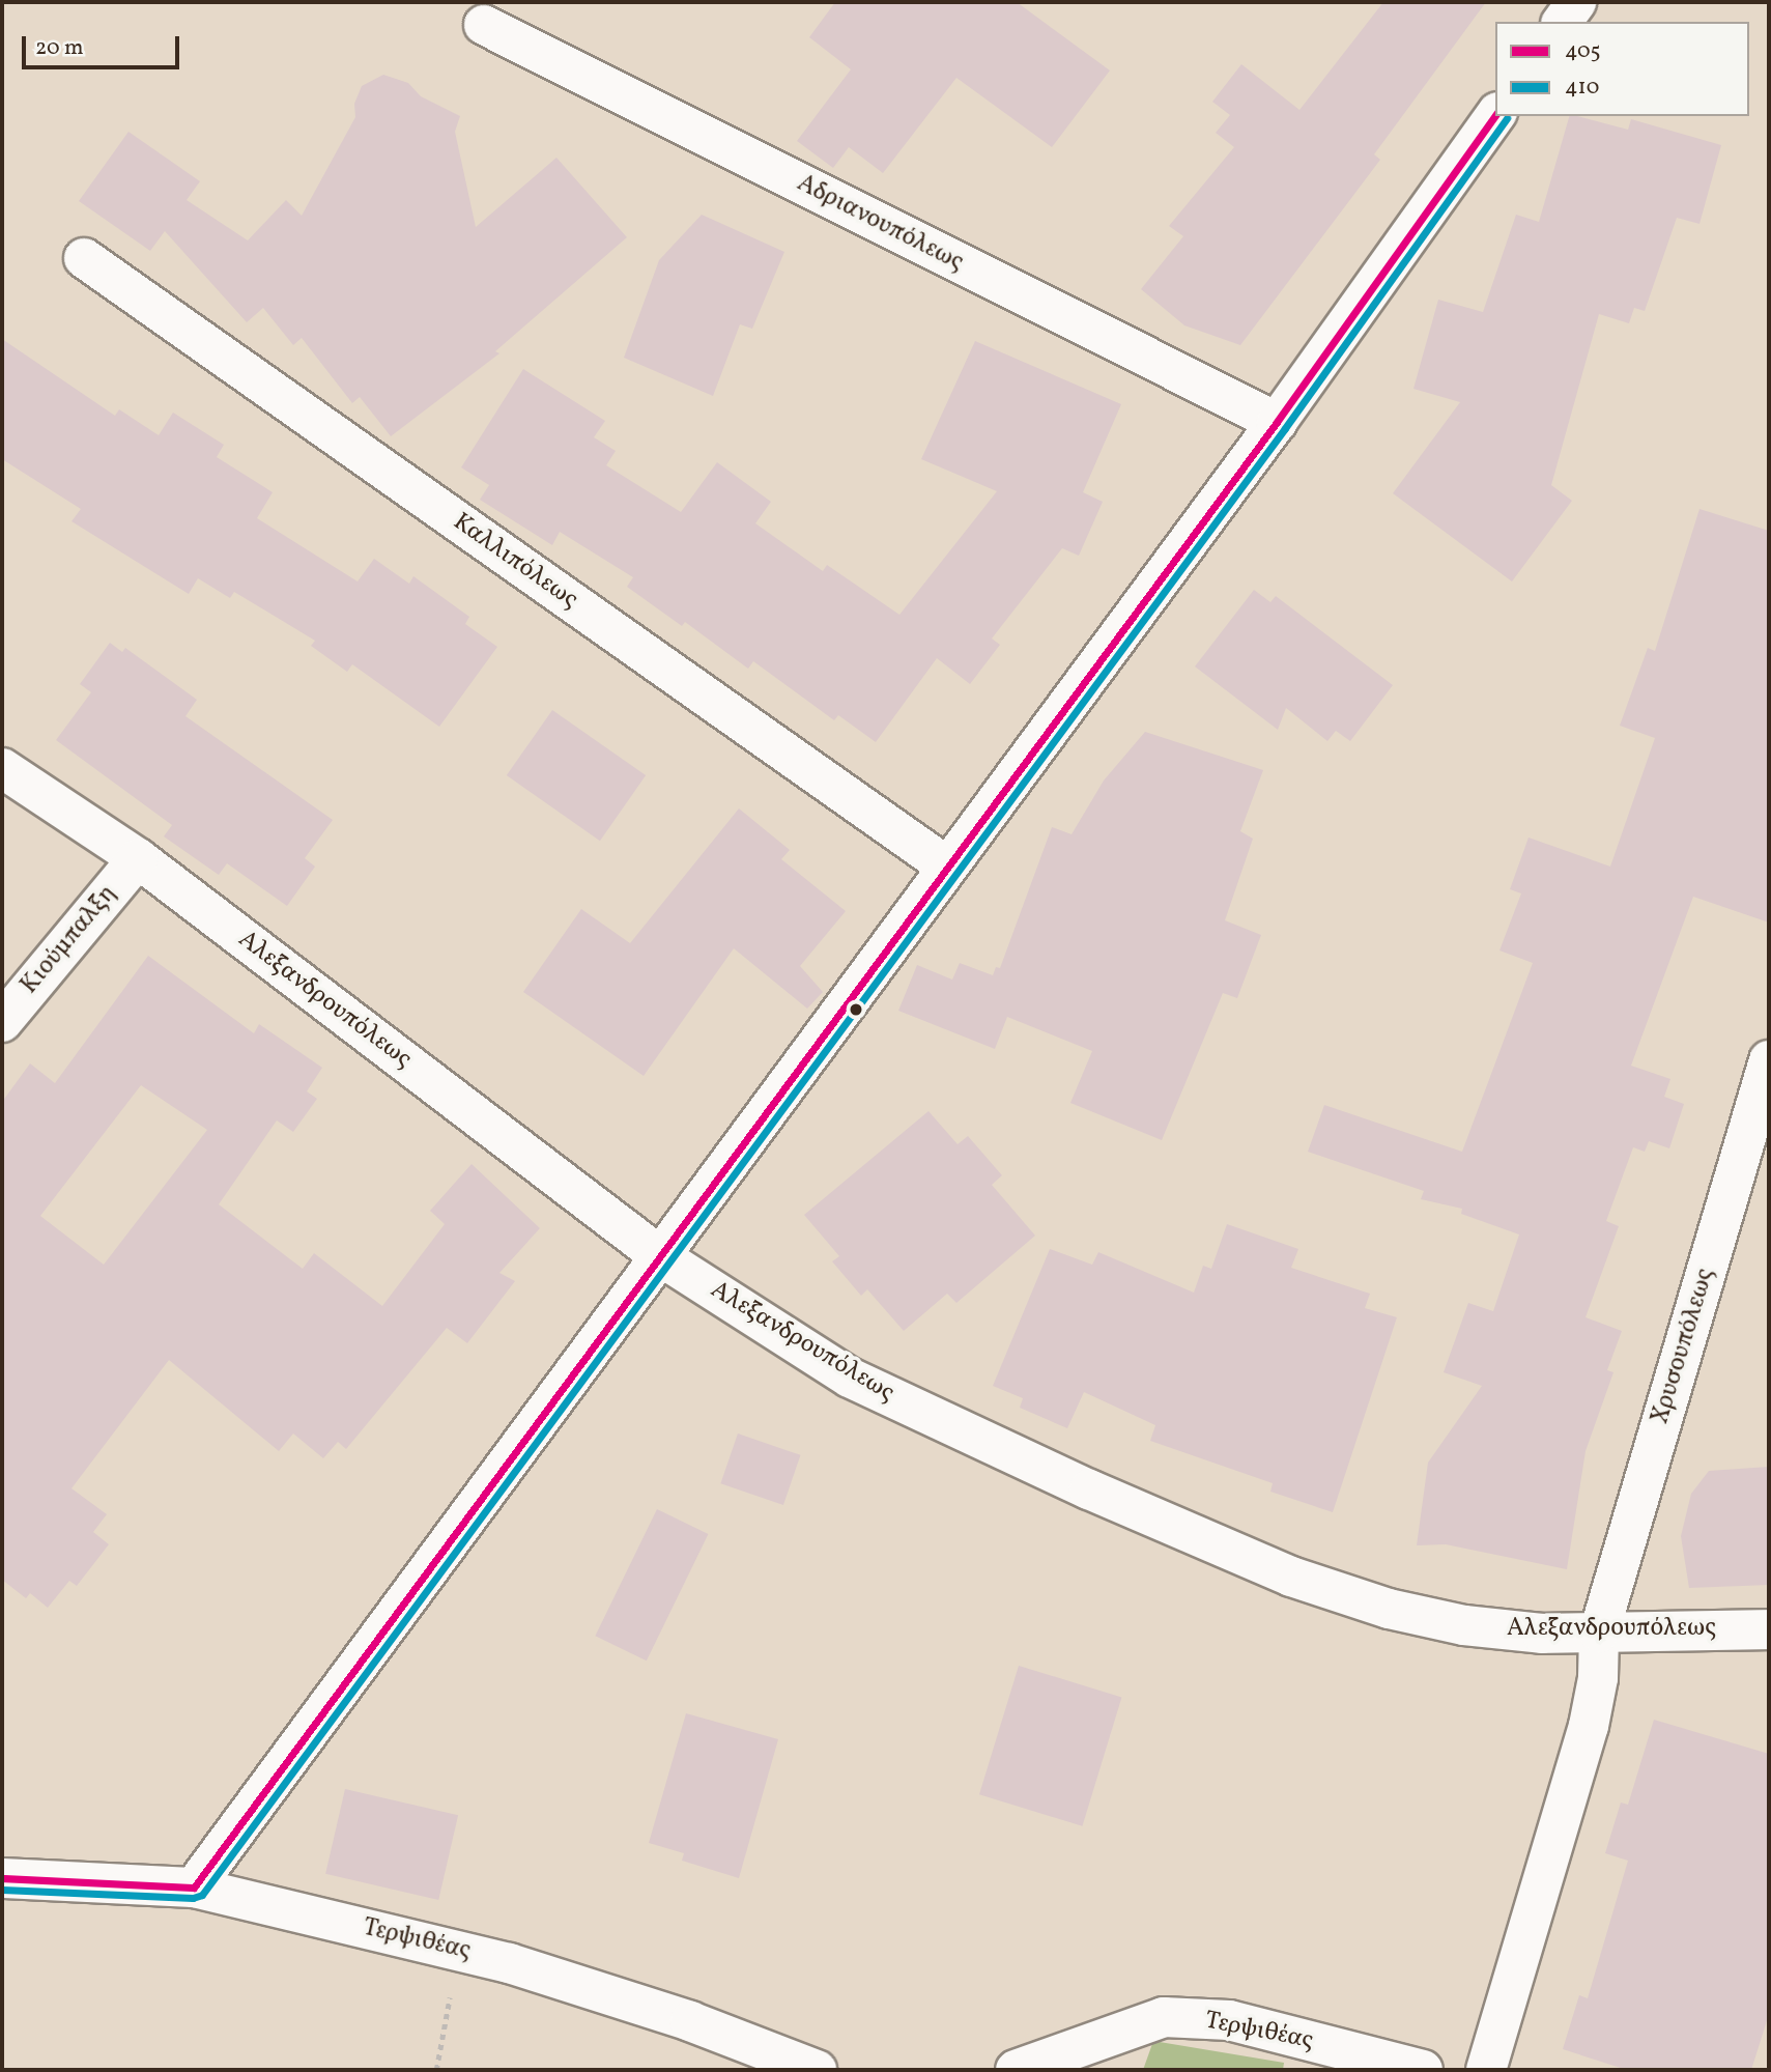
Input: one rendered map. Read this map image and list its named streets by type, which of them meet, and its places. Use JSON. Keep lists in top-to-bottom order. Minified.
{"streets":{"street":["Αδριανουπόλεως","Καλλιπόλεως","Κιούμπαλξη","Αλεξανδρουπόλεως","Χρυσουπόλεως","Τερψιθέας"]},"crossings":[["Κιούμπαλξη","Αλεξανδρουπόλεως"],["Αλεξανδρουπόλεως","Χρυσουπόλεως"]],"lines":["transit line 405","transit line 410"],"legend":["405","410"],"scale_bar":"20 m"}
